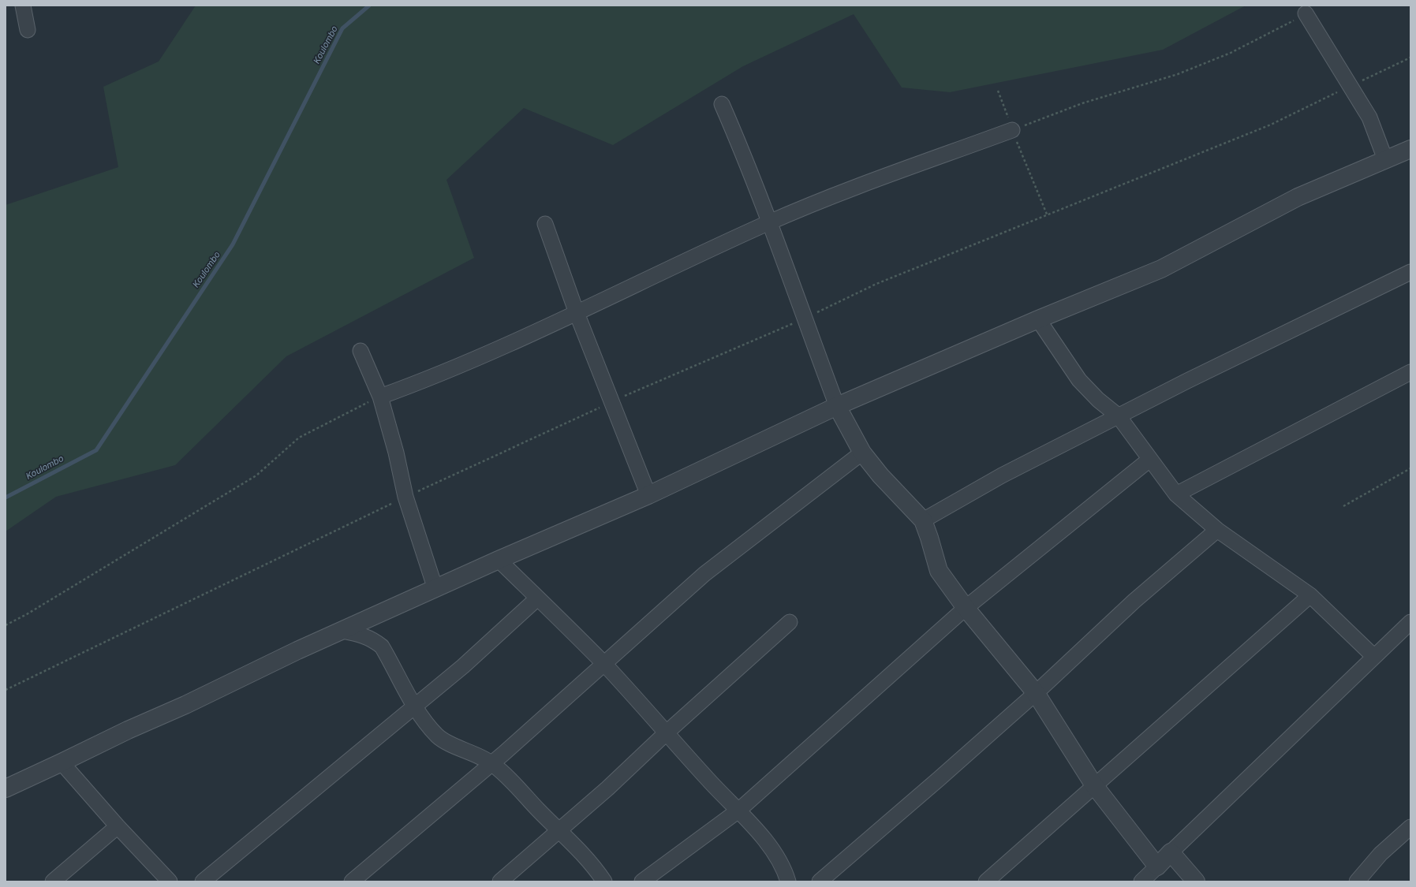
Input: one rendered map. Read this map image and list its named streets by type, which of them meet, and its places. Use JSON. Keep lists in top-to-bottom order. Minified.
{"water":["Koulombo"]}
